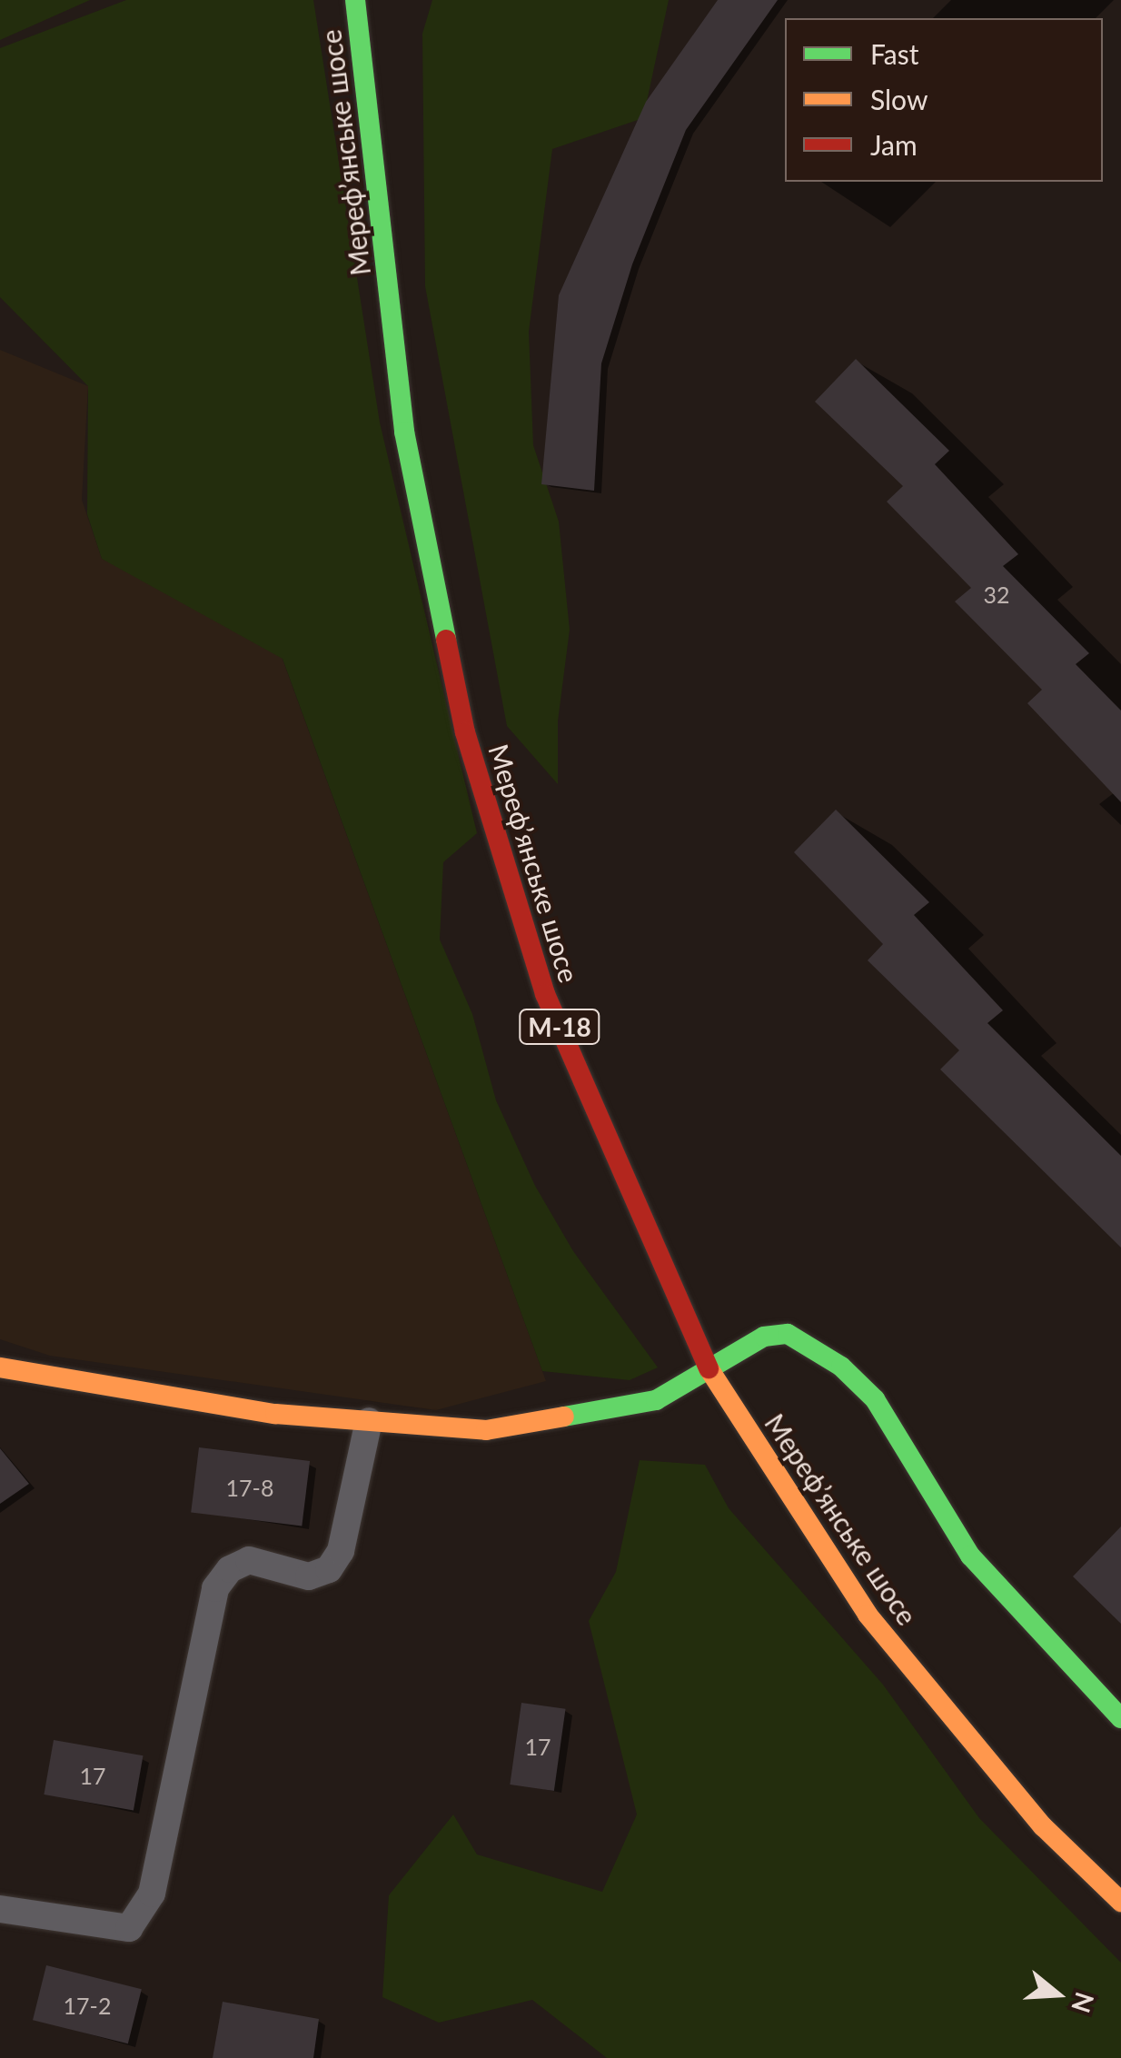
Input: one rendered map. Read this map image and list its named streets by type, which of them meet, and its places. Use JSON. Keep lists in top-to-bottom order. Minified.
{"streets":{"main road":["Мереф’янське шосе","М-18"]},"house_numbers":["32","17-8","17","17","17-2"],"legend":["Fast","Slow","Jam"],"north":"right"}
